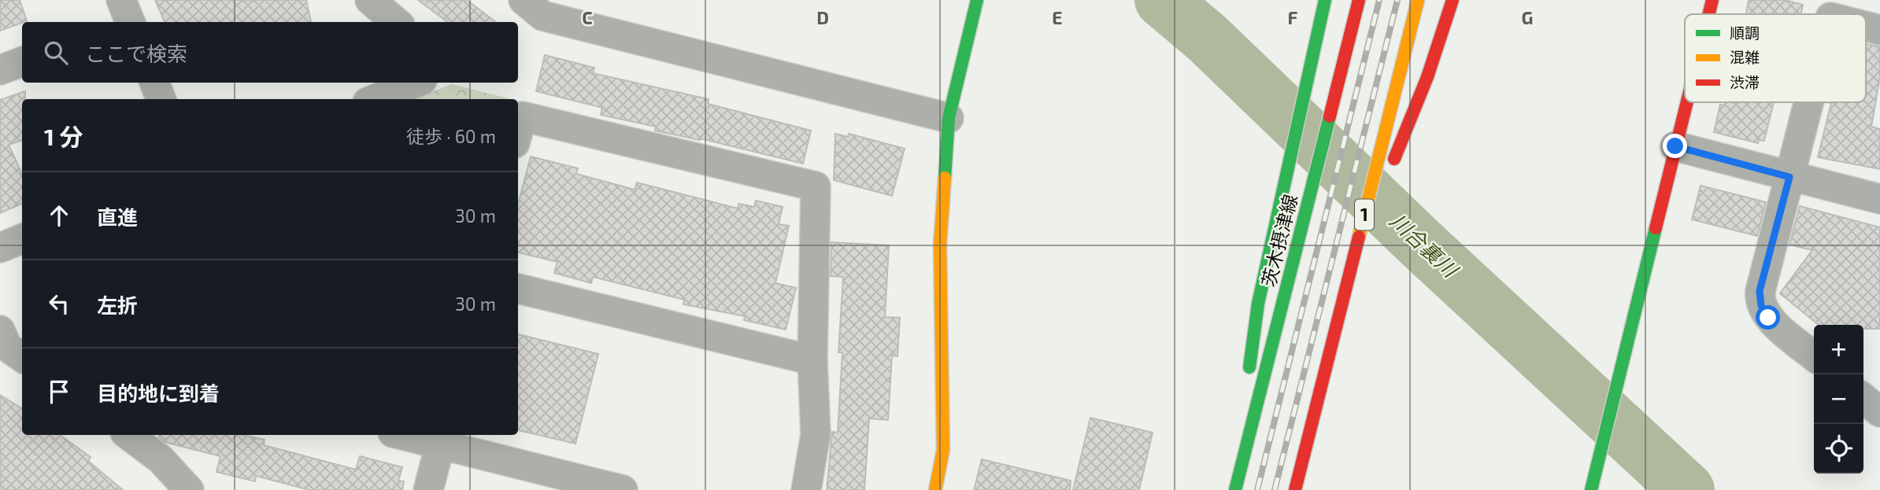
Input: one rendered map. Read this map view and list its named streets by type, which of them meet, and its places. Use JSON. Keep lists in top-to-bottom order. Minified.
{"streets":{"main road":["1","茨木摂津線"]},"water":["川合裏川"],"legend":["順調","混雑","渋滞"],"page":{"search":"ここで検索","heading":["1 分","徒歩 · 60 m"],"list":[["直進","30 m"],["左折","30 m"],"目的地に到着"],"map_buttons":["+","−"]},"grid":{"columns":["C","D","E","F","G"]}}
